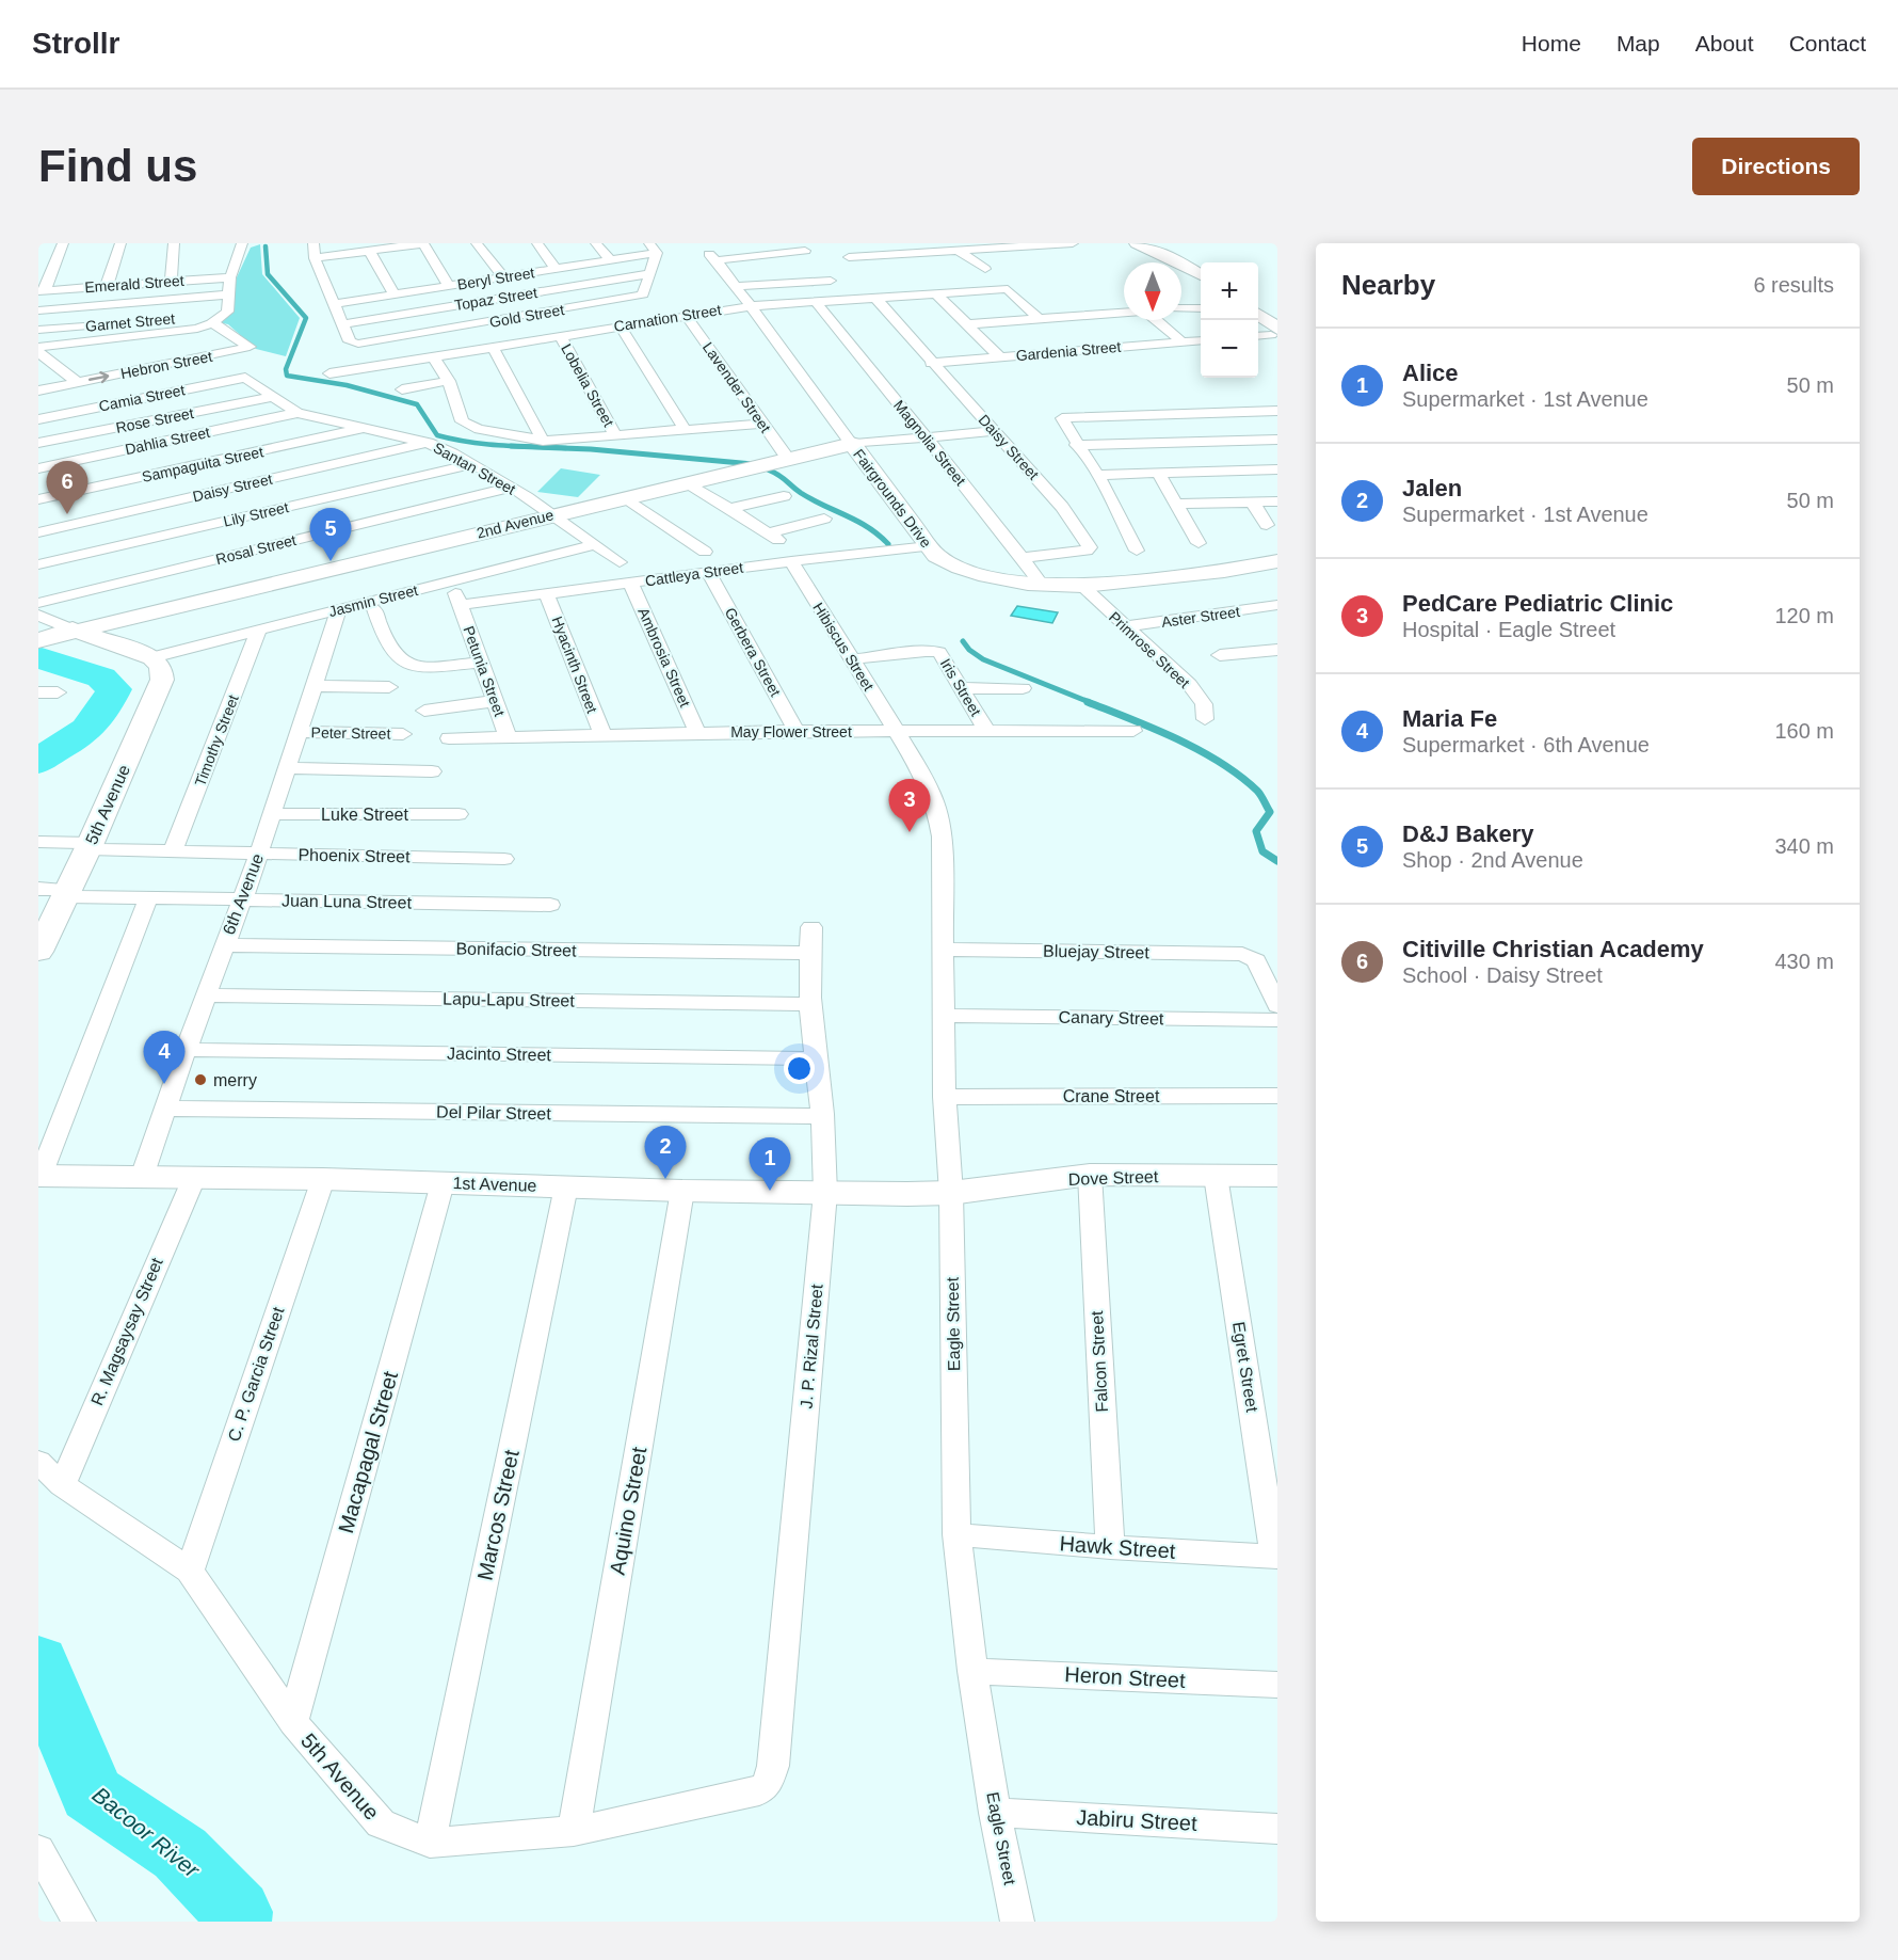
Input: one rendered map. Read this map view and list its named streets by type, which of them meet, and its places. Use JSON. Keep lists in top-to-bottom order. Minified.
{"streets":{"street":["Beryl Street","Emerald Street","Topaz Street","Gold Street","Carnation Street","Garnet Street","Gardenia Street","Hebron Street","Lobelia Street","Lavender Street","Camia Street","Rose Street","Dahlia Street","Magnolia Street","Daisy Street","Sampaguita Street","Santan Street","Fairgrounds Drive","Lily Street","2nd Avenue","Rosal Street","Cattleya Street","Jasmin Street","Aster Street","Hibiscus Street","Primrose Street","Gerbera Street","Ambrosia Street","Hyacinth Street","Petunia Street","Iris Street","May Flower Street","Peter Street","Timothy Street","5th Avenue","Luke Street","Phoenix Street","6th Avenue","Juan Luna Street","Bonifacio Street","Bluejay Street","Lapu-Lapu Street","Canary Street","Jacinto Street","Crane Street","Del Pilar Street","Dove Street","1st Avenue","Eagle Street","R. Magsaysay Street","J. P. Rizal Street","Falcon Street","Egret Street","C. P. Garcia Street","Macapagal Street","Aquino Street","Marcos Street","Hawk Street","Heron Street","Jabiru Street"]},"crossings":[["Beryl Street","Gold Street"],["Topaz Street","Gold Street"],["Carnation Street","Lobelia Street"],["Carnation Street","Lavender Street"],["Carnation Street","Magnolia Street"],["Carnation Street","Daisy Street"],["Carnation Street","Fairgrounds Drive"],["Gardenia Street","Daisy Street"],["Lavender Street","2nd Avenue"],["Camia Street","Santan Street"],["Rose Street","Santan Street"],["Dahlia Street","Santan Street"],["Magnolia Street","Daisy Street"],["Magnolia Street","Fairgrounds Drive"],["Magnolia Street","2nd Avenue"],["Daisy Street","Santan Street"],["Daisy Street","2nd Avenue"],["Sampaguita Street","Santan Street"],["Santan Street","Lily Street"],["Santan Street","2nd Avenue"],["Santan Street","Rosal Street"],["Santan Street","Jasmin Street"],["Fairgrounds Drive","2nd Avenue"],["Fairgrounds Drive","Cattleya Street"],["Fairgrounds Drive","Primrose Street"],["Cattleya Street","Hibiscus Street"],["Cattleya Street","Gerbera Street"],["Cattleya Street","Ambrosia Street"],["Cattleya Street","Hyacinth Street"],["Cattleya Street","Petunia Street"],["Jasmin Street","Timothy Street"],["Jasmin Street","5th Avenue"],["Jasmin Street","6th Avenue"],["Aster Street","Primrose Street"],["Hibiscus Street","Iris Street"],["Hibiscus Street","May Flower Street"],["Hibiscus Street","Eagle Street"],["Gerbera Street","May Flower Street"],["Ambrosia Street","May Flower Street"],["Hyacinth Street","May Flower Street"],["Petunia Street","May Flower Street"],["Iris Street","May Flower Street"],["May Flower Street","Eagle Street"],["Peter Street","6th Avenue"],["Timothy Street","Phoenix Street"],["5th Avenue","Phoenix Street"],["5th Avenue","Juan Luna Street"],["5th Avenue","R. Magsaysay Street"],["5th Avenue","J. P. Rizal Street"],["5th Avenue","C. P. Garcia Street"],["5th Avenue","Macapagal Street"],["5th Avenue","Aquino Street"],["5th Avenue","Marcos Street"],["Luke Street","6th Avenue"],["Phoenix Street","6th Avenue"],["6th Avenue","Juan Luna Street"],["6th Avenue","Bonifacio Street"],["6th Avenue","Lapu-Lapu Street"],["6th Avenue","Jacinto Street"],["6th Avenue","Del Pilar Street"],["6th Avenue","1st Avenue"],["Bonifacio Street","J. P. Rizal Street"],["Bluejay Street","Eagle Street"],["Lapu-Lapu Street","J. P. Rizal Street"],["Canary Street","Eagle Street"],["Jacinto Street","J. P. Rizal Street"],["Crane Street","Eagle Street"],["Del Pilar Street","J. P. Rizal Street"],["Dove Street","1st Avenue"],["Dove Street","Eagle Street"],["Dove Street","Falcon Street"],["Dove Street","Egret Street"],["1st Avenue","Eagle Street"],["1st Avenue","R. Magsaysay Street"],["1st Avenue","J. P. Rizal Street"],["1st Avenue","C. P. Garcia Street"],["1st Avenue","Macapagal Street"],["1st Avenue","Aquino Street"],["1st Avenue","Marcos Street"],["Eagle Street","Hawk Street"],["Eagle Street","Heron Street"],["Eagle Street","Jabiru Street"],["Falcon Street","Hawk Street"],["Egret Street","Hawk Street"]],"water":["Bacoor River"],"places":["merry"],"north":"bottom","page":{"header":"Strollr","nav":["Home","Map","About","Contact"],"buttons":"Directions","title":"Find us","heading":["Nearby","6 results"],"map_buttons":["+","−"],"list":[{"mark":"1","name":"Alice","note":"Supermarket · 1st Avenue","value":"50 m"},{"mark":"2","name":"Jalen","note":"Supermarket · 1st Avenue","value":"50 m"},{"mark":"3","name":"PedCare Pediatric Clinic","note":"Hospital · Eagle Street","value":"120 m"},{"mark":"4","name":"Maria Fe","note":"Supermarket · 6th Avenue","value":"160 m"},{"mark":"5","name":"D&J Bakery","note":"Shop · 2nd Avenue","value":"340 m"},{"mark":"6","name":"Citiville Christian Academy","note":"School · Daisy Street","value":"430 m"}],"pins":["6","5","3","4","2","1"]}}
